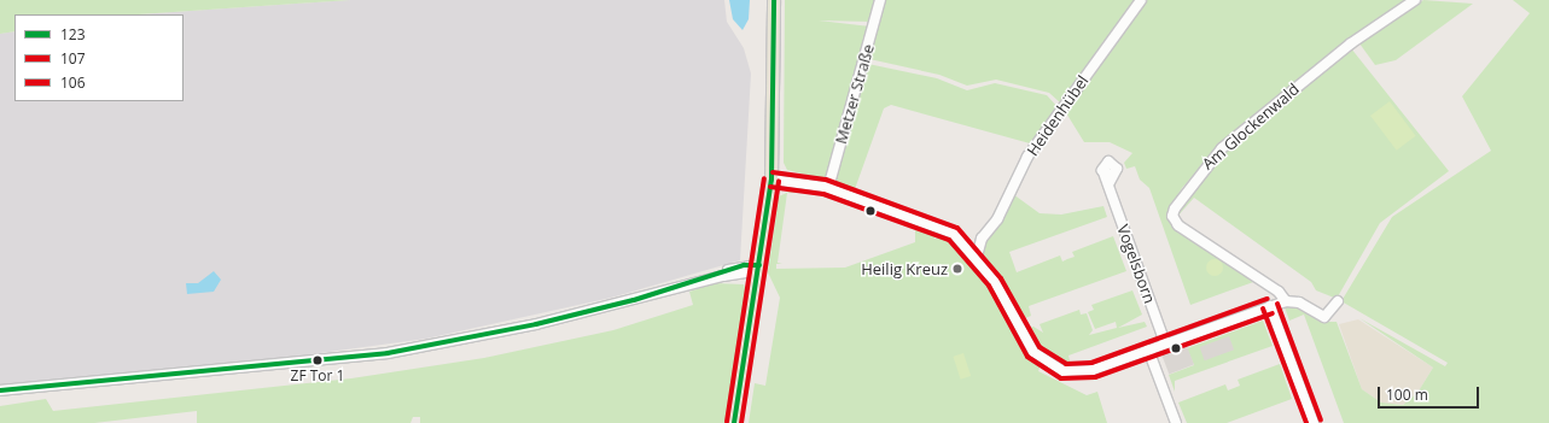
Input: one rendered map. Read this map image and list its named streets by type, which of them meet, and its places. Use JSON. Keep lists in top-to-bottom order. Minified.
{"streets":{"street":["Metzer Straße","Heidenhübel","Am Glockenwald","Vogelsborn"]},"places":["Heilig Kreuz","ZF Tor 1"],"lines":["transit line 123","transit line 106","transit line 107"],"legend":["123","107","106"],"scale_bar":"100 m"}
